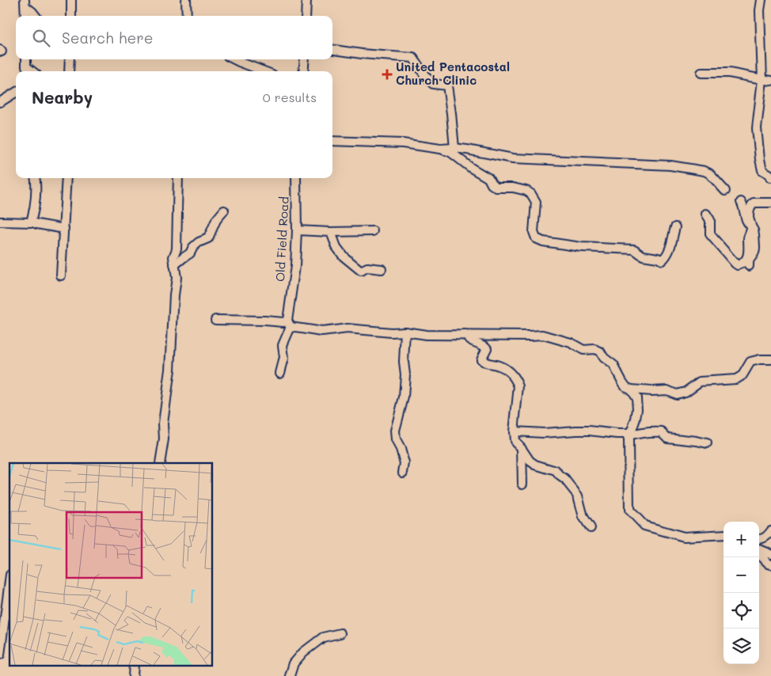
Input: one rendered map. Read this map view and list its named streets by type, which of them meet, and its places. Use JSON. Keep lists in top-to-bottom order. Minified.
{"streets":{"street":["Old Field Road"]},"places":{"health":["United Pentacostal Church Clinic"]},"page":{"search":"Search here","heading":["Nearby","0 results"],"map_buttons":["+","−"]}}
